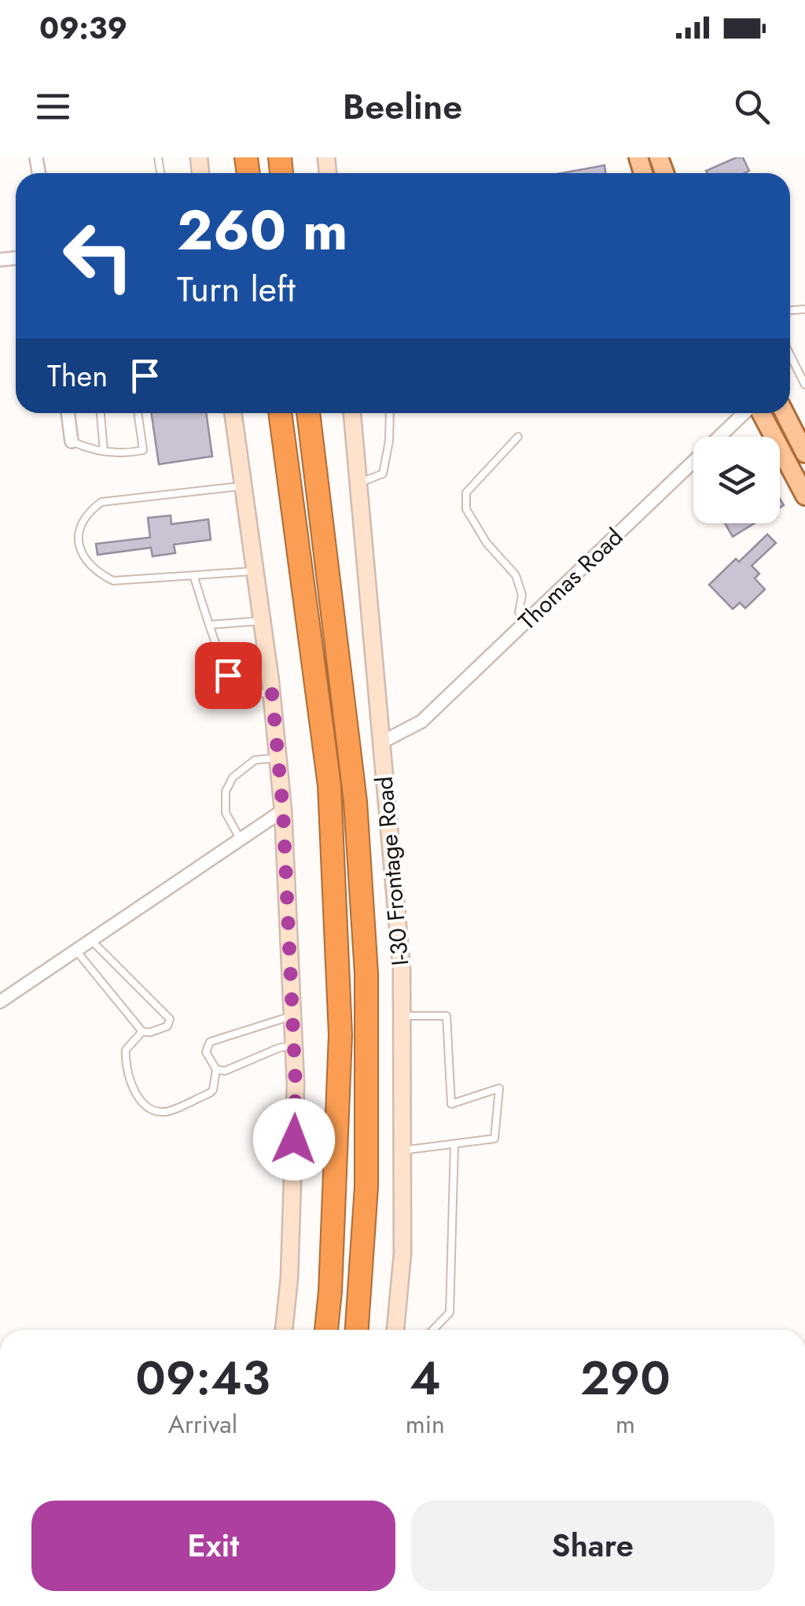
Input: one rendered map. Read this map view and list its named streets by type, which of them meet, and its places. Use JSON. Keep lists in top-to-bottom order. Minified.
{"streets":{"main road":["I-30 Frontage Road"],"street":["Thomas Road"]},"crossings":[["Thomas Road","I-30 Frontage Road"]],"page":{"status":"09:39","header":"Beeline","turn":["260 m","Turn left"],"then":"Then","eta":["09:43","Arrival","4","min","290","m"],"buttons":["Exit","Share"]}}
